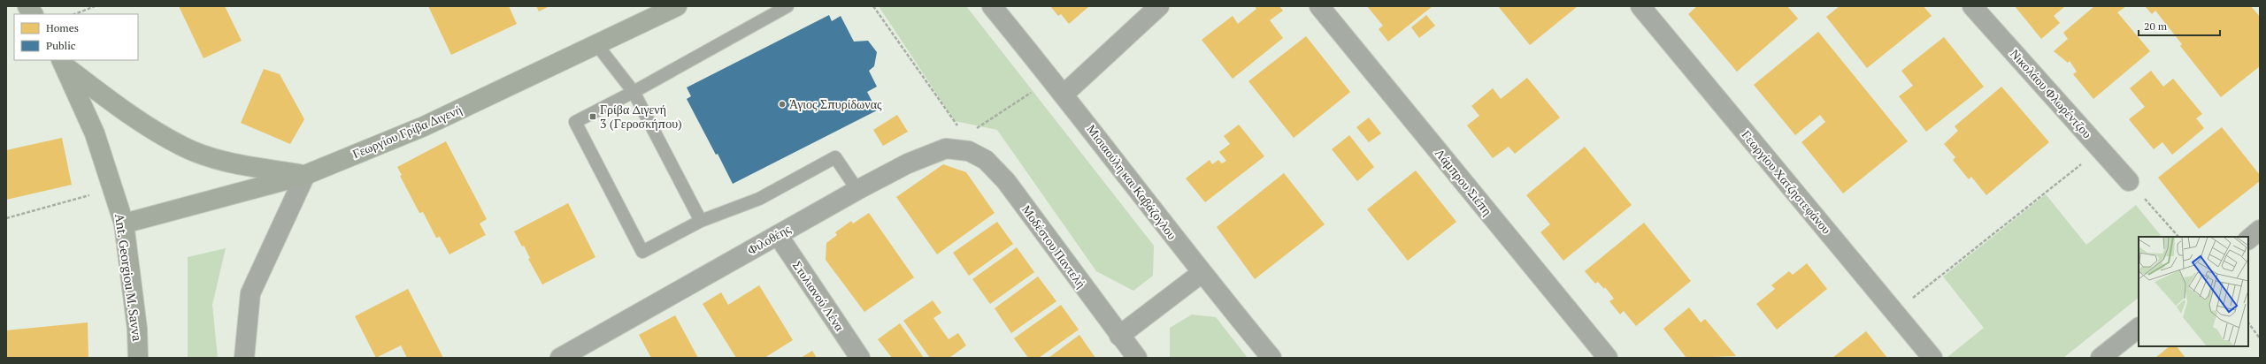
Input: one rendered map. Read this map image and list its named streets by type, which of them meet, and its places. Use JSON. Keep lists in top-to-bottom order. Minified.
{"streets":{"street":["Νικολάου Φλωρέντζου","Γεωργίου Γρίβα Διγενή","Μισιαούλη και Καβάζογλου","Λάμπρου Σιέπη","Γεωργίου Χατζηστεφάνου","Φιλοθέης","Μοδέστου Παντελή","Ant. Georgiou M. Savva","Στυλιανού Λένα"]},"crossings":[["Γεωργίου Γρίβα Διγενή","Ant. Georgiou M. Savva"],["Φιλοθέης","Μοδέστου Παντελή"],["Φιλοθέης","Στυλιανού Λένα"]],"places":{"other":["Άγιος Σπυρίδωνας"],"transit":["Γρίβα Διγενή 3 (Γεροσκήπου)"]},"legend":["Homes","Public"],"scale_bar":"20 m"}
